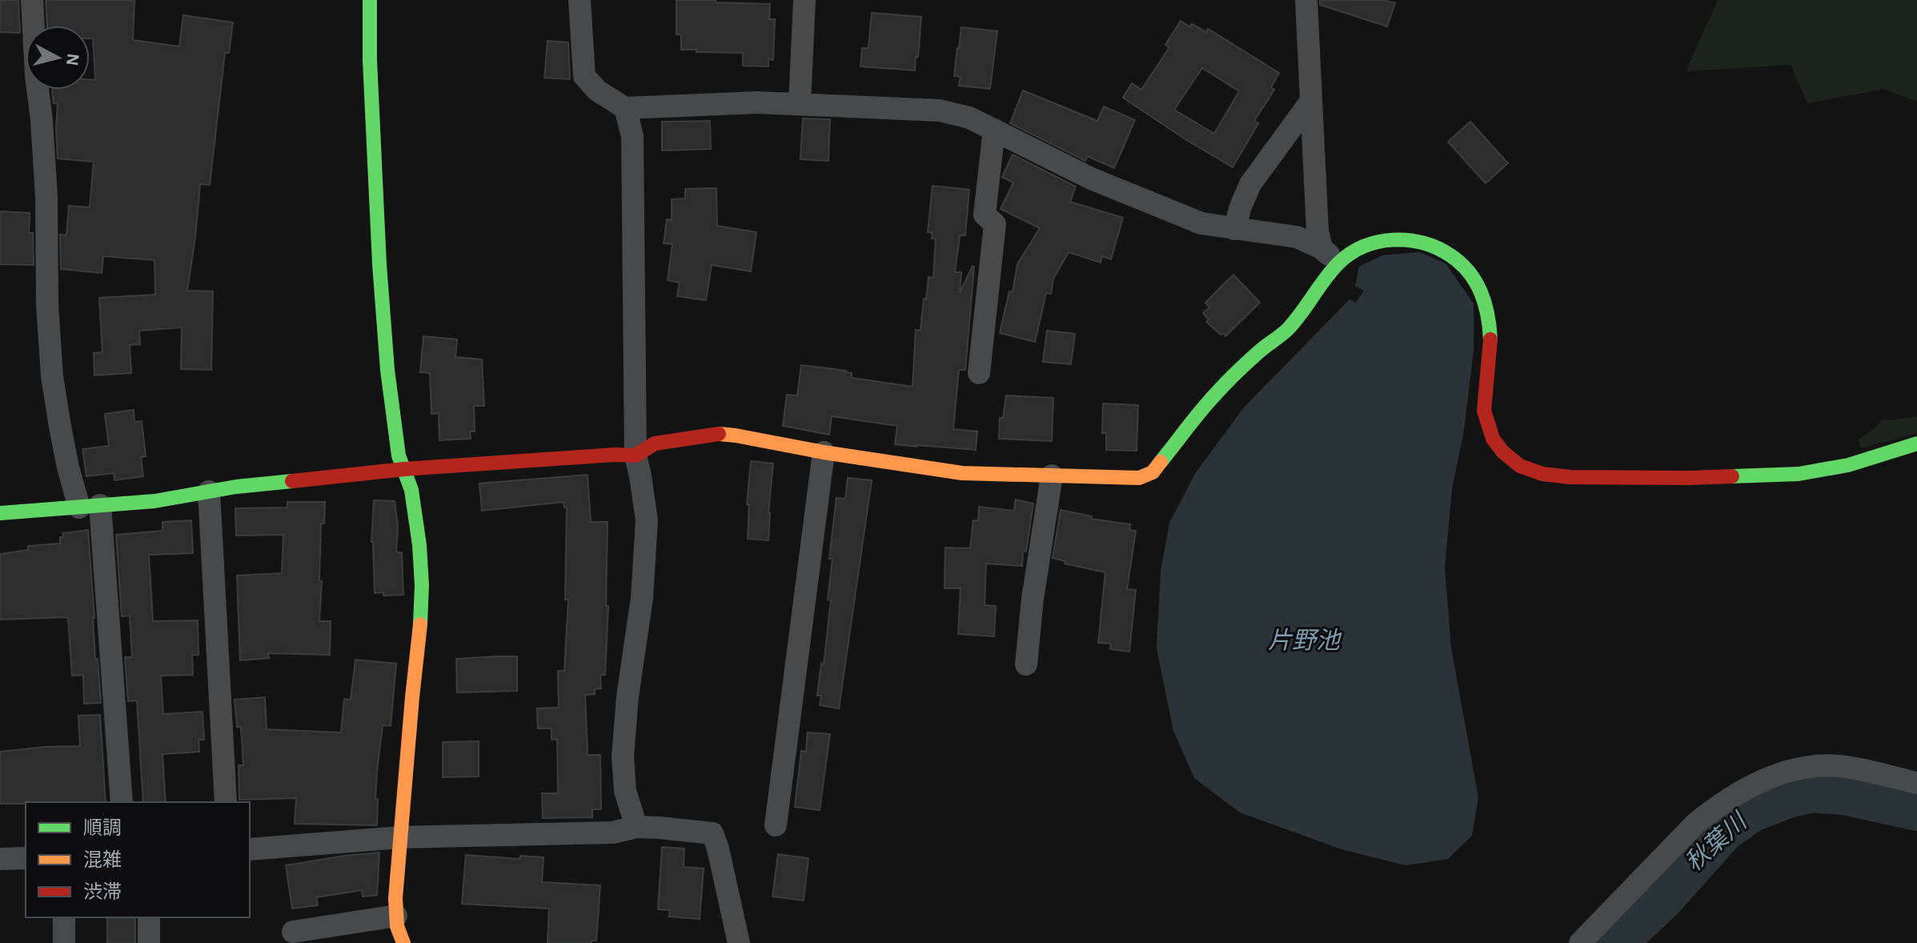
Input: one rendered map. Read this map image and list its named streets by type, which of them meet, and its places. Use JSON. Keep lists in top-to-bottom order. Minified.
{"water":["片野池","秋葉川"],"legend":["順調","混雑","渋滞"],"north":"right"}
